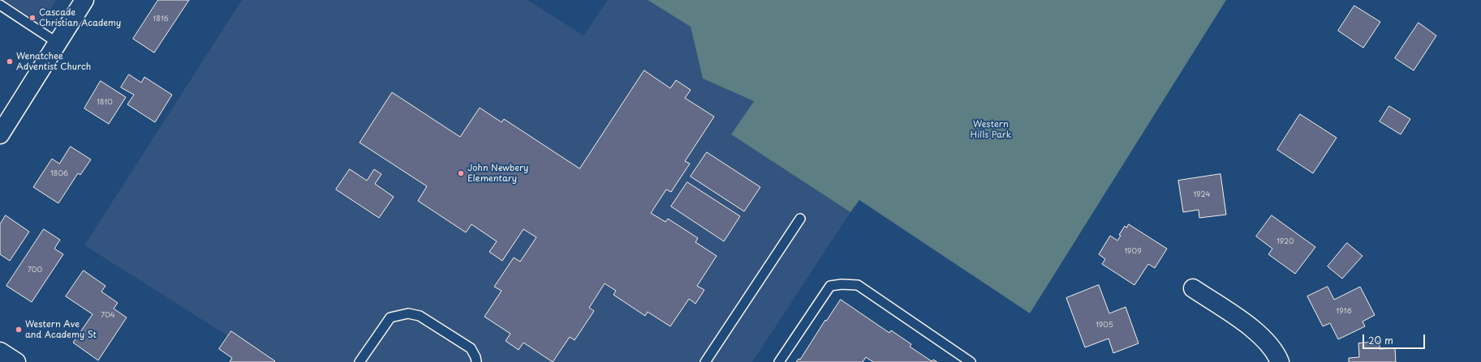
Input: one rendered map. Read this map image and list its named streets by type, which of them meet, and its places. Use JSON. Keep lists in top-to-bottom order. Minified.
{"parks":["Western Hills Park"],"places":["Cascade Christian Academy","Wenatchee Adventist Church","John Newbery Elementary","Western Ave and Academy St"],"house_numbers":["1816","1810","1806","1924","1920","1909","700","1916","704","1905"],"scale_bar":"20 m"}
